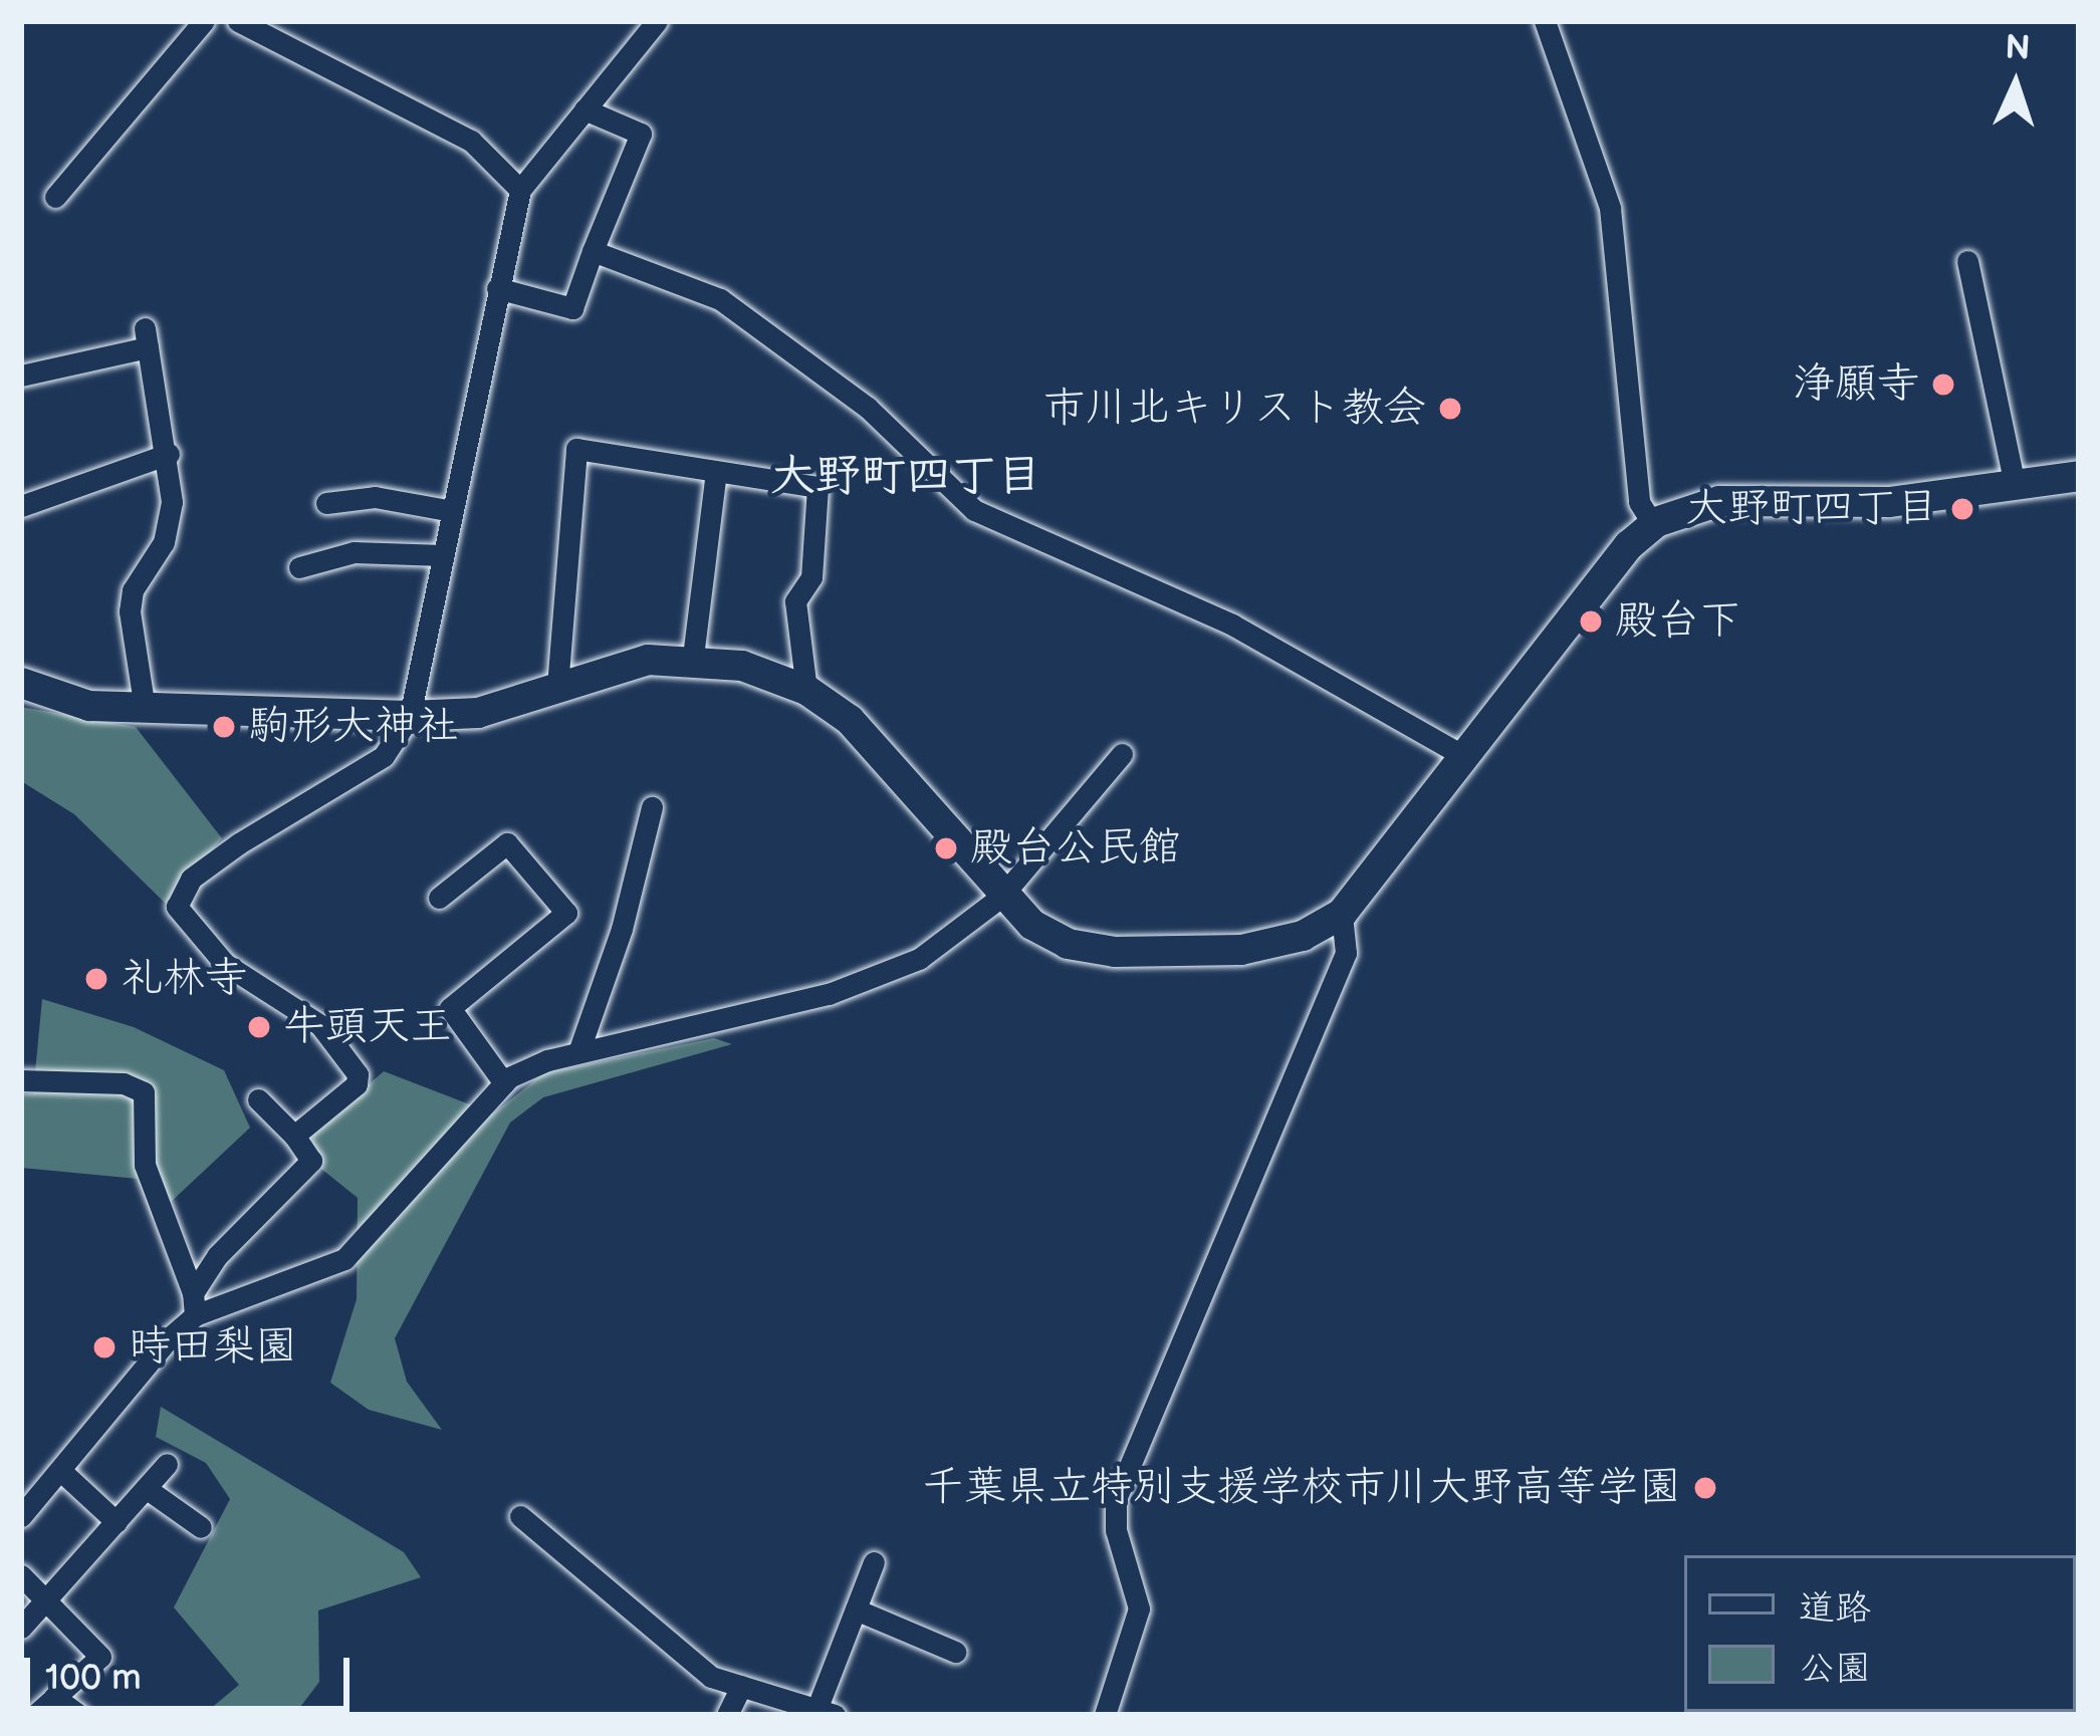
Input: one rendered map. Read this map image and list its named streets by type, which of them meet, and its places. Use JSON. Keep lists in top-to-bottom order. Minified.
{"districts":["大野町四丁目"],"places":["浄願寺","市川北キリスト教会","大野町四丁目","殿台下","駒形大神社","殿台公民館","礼林寺","牛頭天王","時田梨園","千葉県立特別支援学校市川大野高等学園"],"legend":["道路","公園"],"scale_bar":"100 m","north":"top"}
